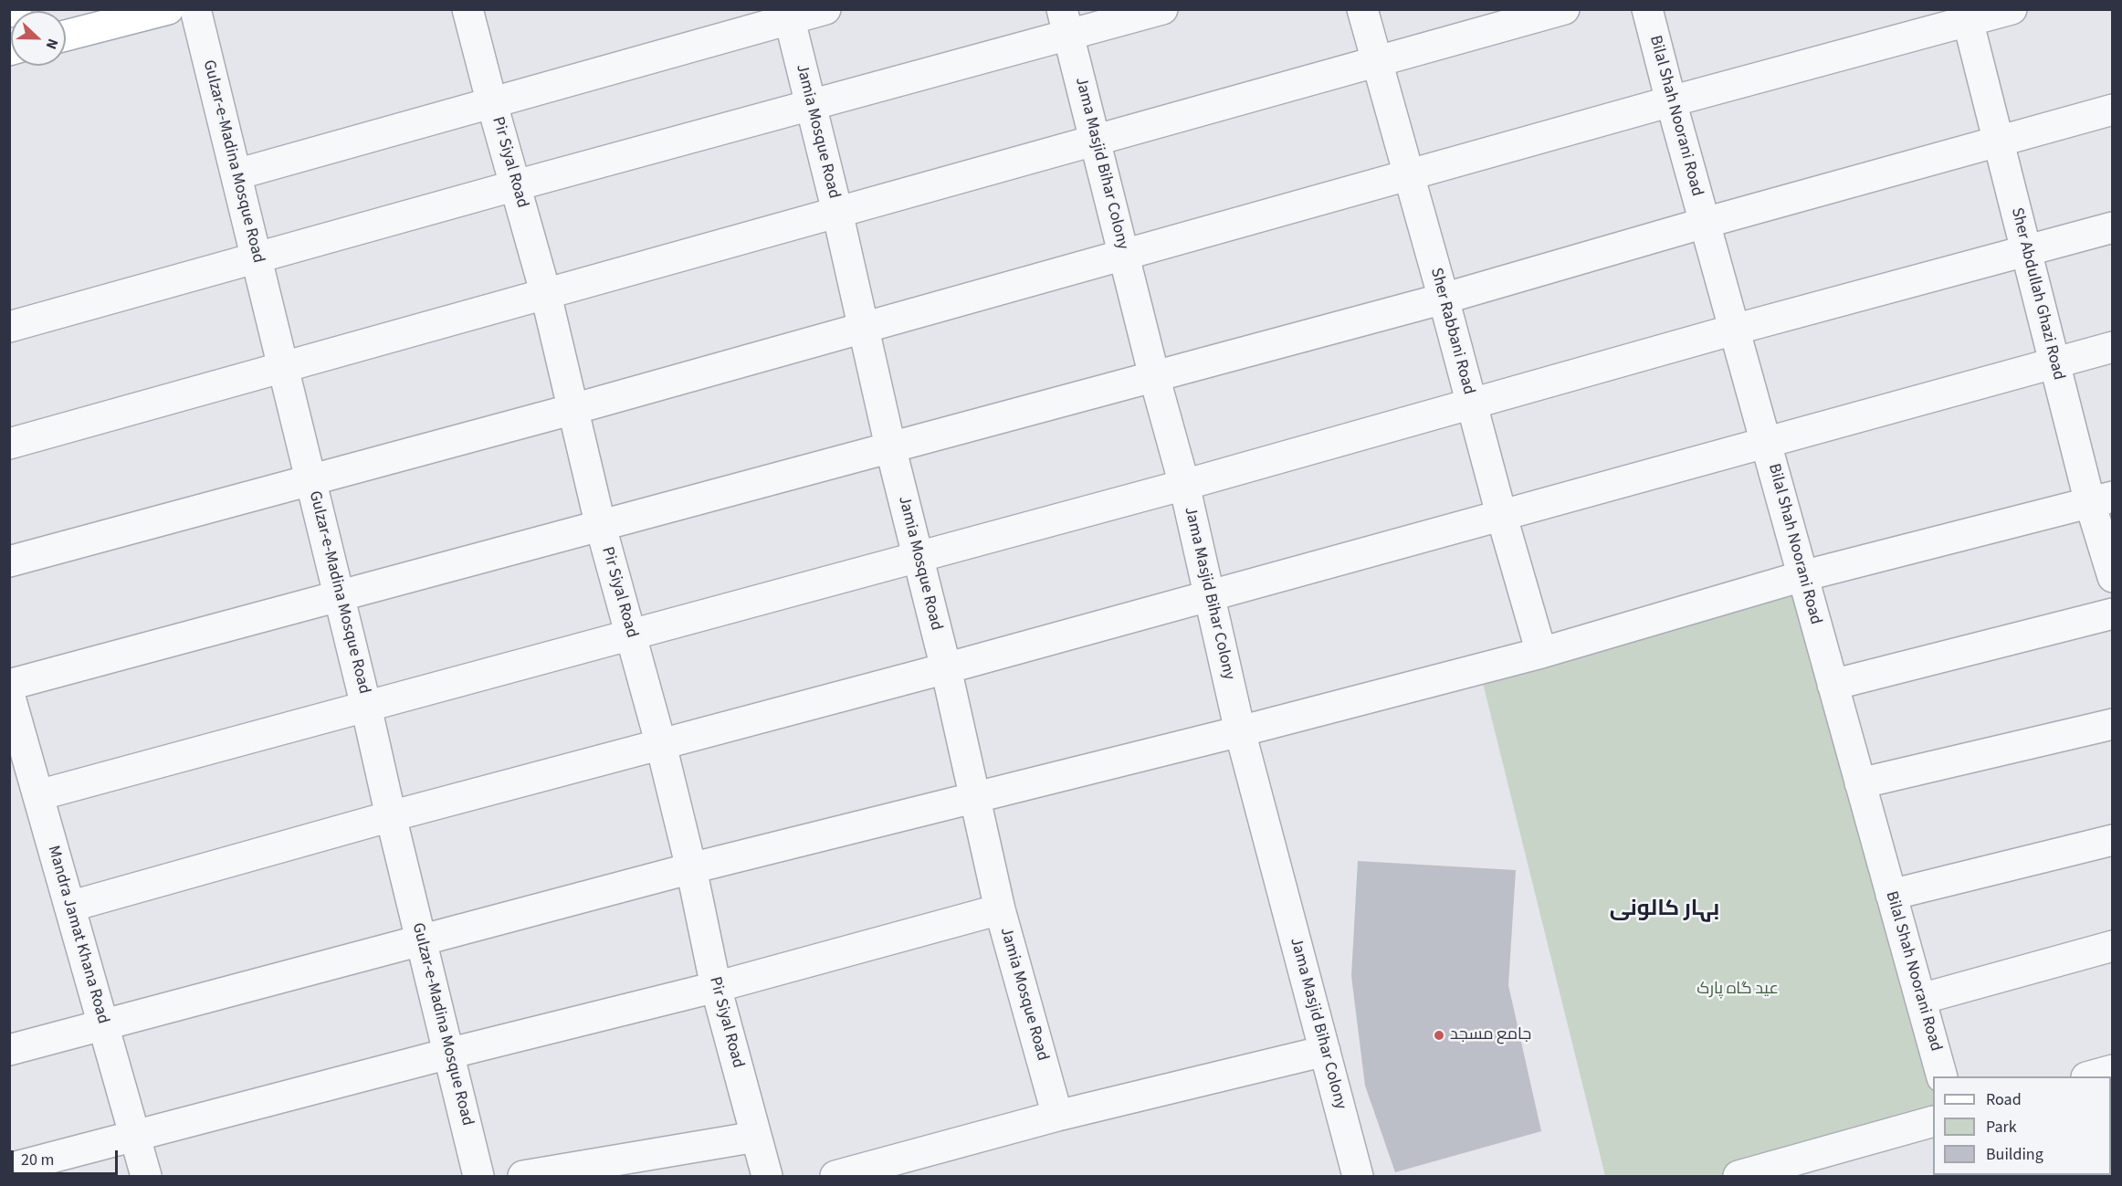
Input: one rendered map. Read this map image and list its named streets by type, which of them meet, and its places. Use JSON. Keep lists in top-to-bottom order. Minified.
{"streets":{"street":["Bilal Shah Noorani Road","Jamia Mosque Road","Gulzar-e-Madina Mosque Road","Pir Siyal Road","Jama Masjid Bihar Colony","Sher Abdullah Ghazi Road","Sher Rabbani Road","Mandra Jamat Khana Road"]},"districts":["بہار کالونی"],"parks":["عید گاہ پارک"],"places":["جامع مسجد"],"legend":["Road","Park","Building"],"scale_bar":"20 m","north":"right"}
